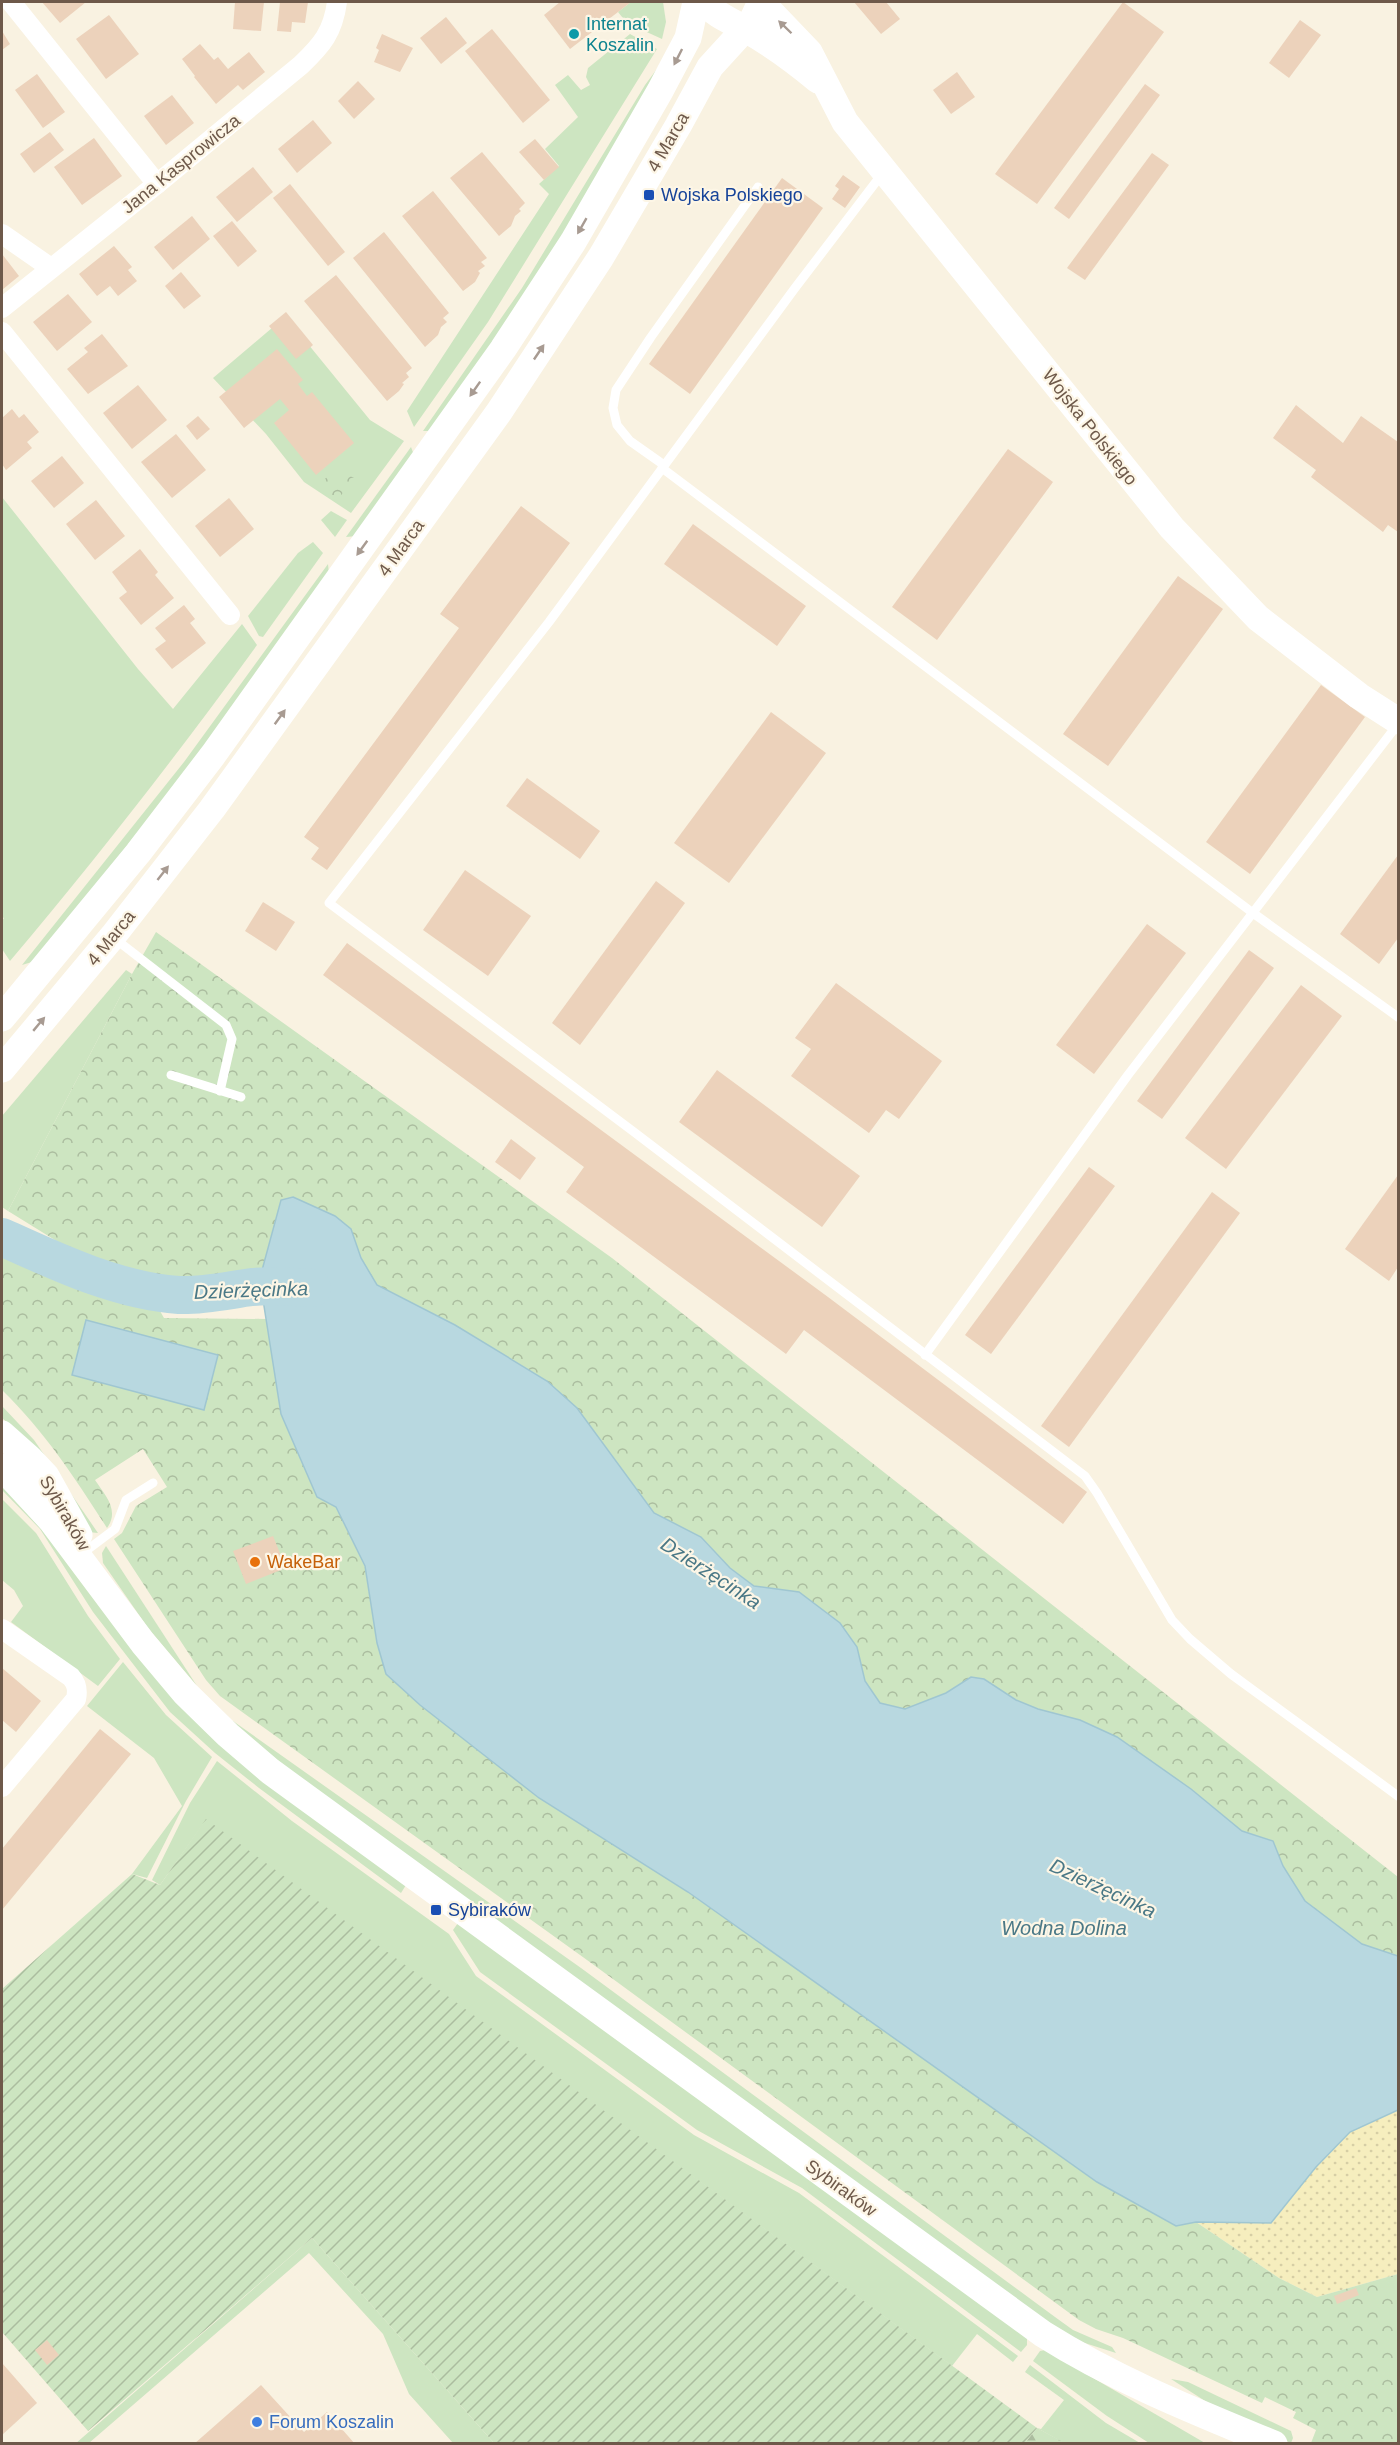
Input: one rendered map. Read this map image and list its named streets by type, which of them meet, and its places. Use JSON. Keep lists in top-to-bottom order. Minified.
{"streets":{"street":["4 Marca","Jana Kasprowicza","Wojska Polskiego","Sybiraków"]},"crossings":[["4 Marca","Wojska Polskiego"]],"water":["Dzierżęcinka","Wodna Dolina"],"places":{"other":["Internat Koszalin","WakeBar","Forum Koszalin"],"transit":["Wojska Polskiego","Sybiraków"]}}
